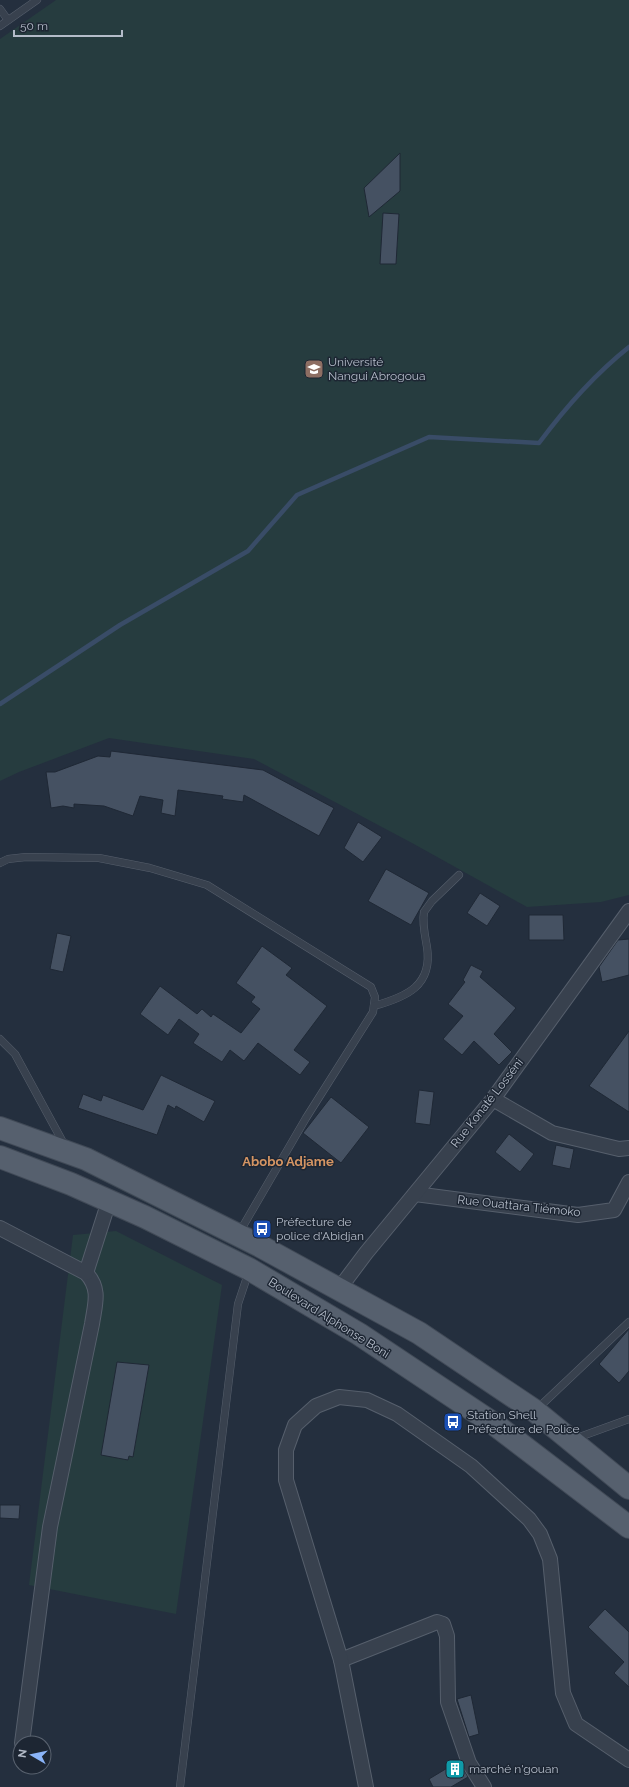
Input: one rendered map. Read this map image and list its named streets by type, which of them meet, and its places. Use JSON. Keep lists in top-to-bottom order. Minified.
{"streets":{"main road":["Boulevard Alphonse Boni"],"street":["Rue Konaté Losséni","Rue Ouattara Tiémoko"]},"crossings":[["Rue Konaté Losséni","Rue Ouattara Tiémoko"]],"districts":["Abobo Adjame"],"places":{"school or university":["Université Nangui Abrogoua"],"bus stop":["Préfecture de police d'Abidjan","Station Shell Préfecture de Police"],"building":["marché n'gouan"]},"scale_bar":"50 m","north":"left"}
